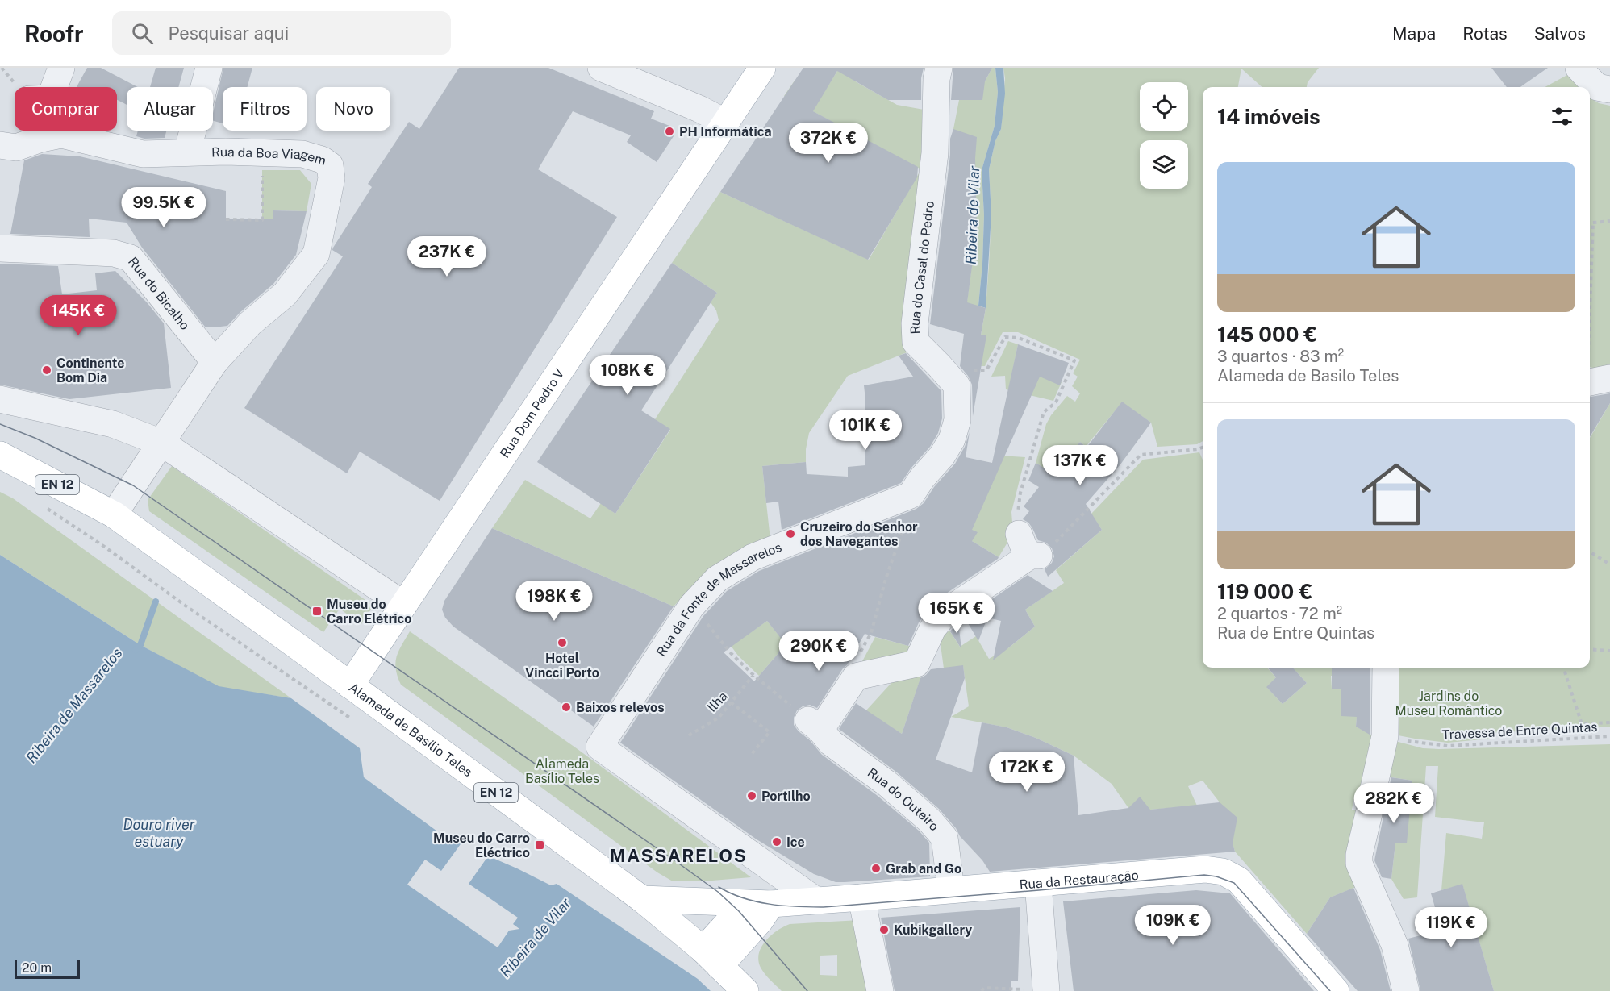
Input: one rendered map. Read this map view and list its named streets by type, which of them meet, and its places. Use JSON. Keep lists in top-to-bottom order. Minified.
{"streets":{"main road":["Rua Dom Pedro V","EN 12","Alameda de Basílio Teles","Rua da Restauração"],"street":["Rua da Boa Viagem","Rua do Casal do Pedro","Rua do Bicalho","Rua da Fonte de Massarelos","Rua do Outeiro"],"path":["Ilha","Travessa de Entre Quintas"]},"crossings":[["Rua da Boa Viagem","Rua do Bicalho"],["Rua da Boa Viagem","EN 12"],["Rua da Boa Viagem","Alameda de Basílio Teles"],["Rua do Casal do Pedro","Rua da Fonte de Massarelos"],["Rua Dom Pedro V","Alameda de Basílio Teles"],["EN 12","Alameda de Basílio Teles"],["Rua da Fonte de Massarelos","Rua da Restauração"],["Alameda de Basílio Teles","Rua da Restauração"],["Rua do Outeiro","Rua da Restauração"]],"districts":["MASSARELOS"],"water":["Ribeira de Vilar","Ribeira de Massarelos","Douro river estuary"],"parks":["Jardins do Museu Romântico","Alameda Basílio Teles"],"places":{"other":["PH Informática","Continente Bom Dia","Cruzeiro do Senhor dos Navegantes","Hotel Vincci Porto","Baixos relevos","Portilho","Ice","Grab and Go","Kubikgallery"],"transit":["Museu do Carro Elétrico","Museu do Carro Eléctrico"]},"scale_bar":"20 m","page":{"header":"Roofr","search":"Pesquisar aqui","nav":["Mapa","Rotas","Salvos"],"chip":["Comprar","Alugar","Filtros","Novo"],"heading":"14 imóveis","price":["372K €","99.5K €","237K €","145K €","108K €","101K €","137K €","198K €","165K €","290K €","172K €","282K €","109K €","119K €"],"list":[{"name":"145 000 €","note":"3 quartos · 83 m² · Alameda de Basilo Teles"},{"name":"119 000 €","note":"2 quartos · 72 m² · Rua de Entre Quintas"}],"scale":"20 m"}}
